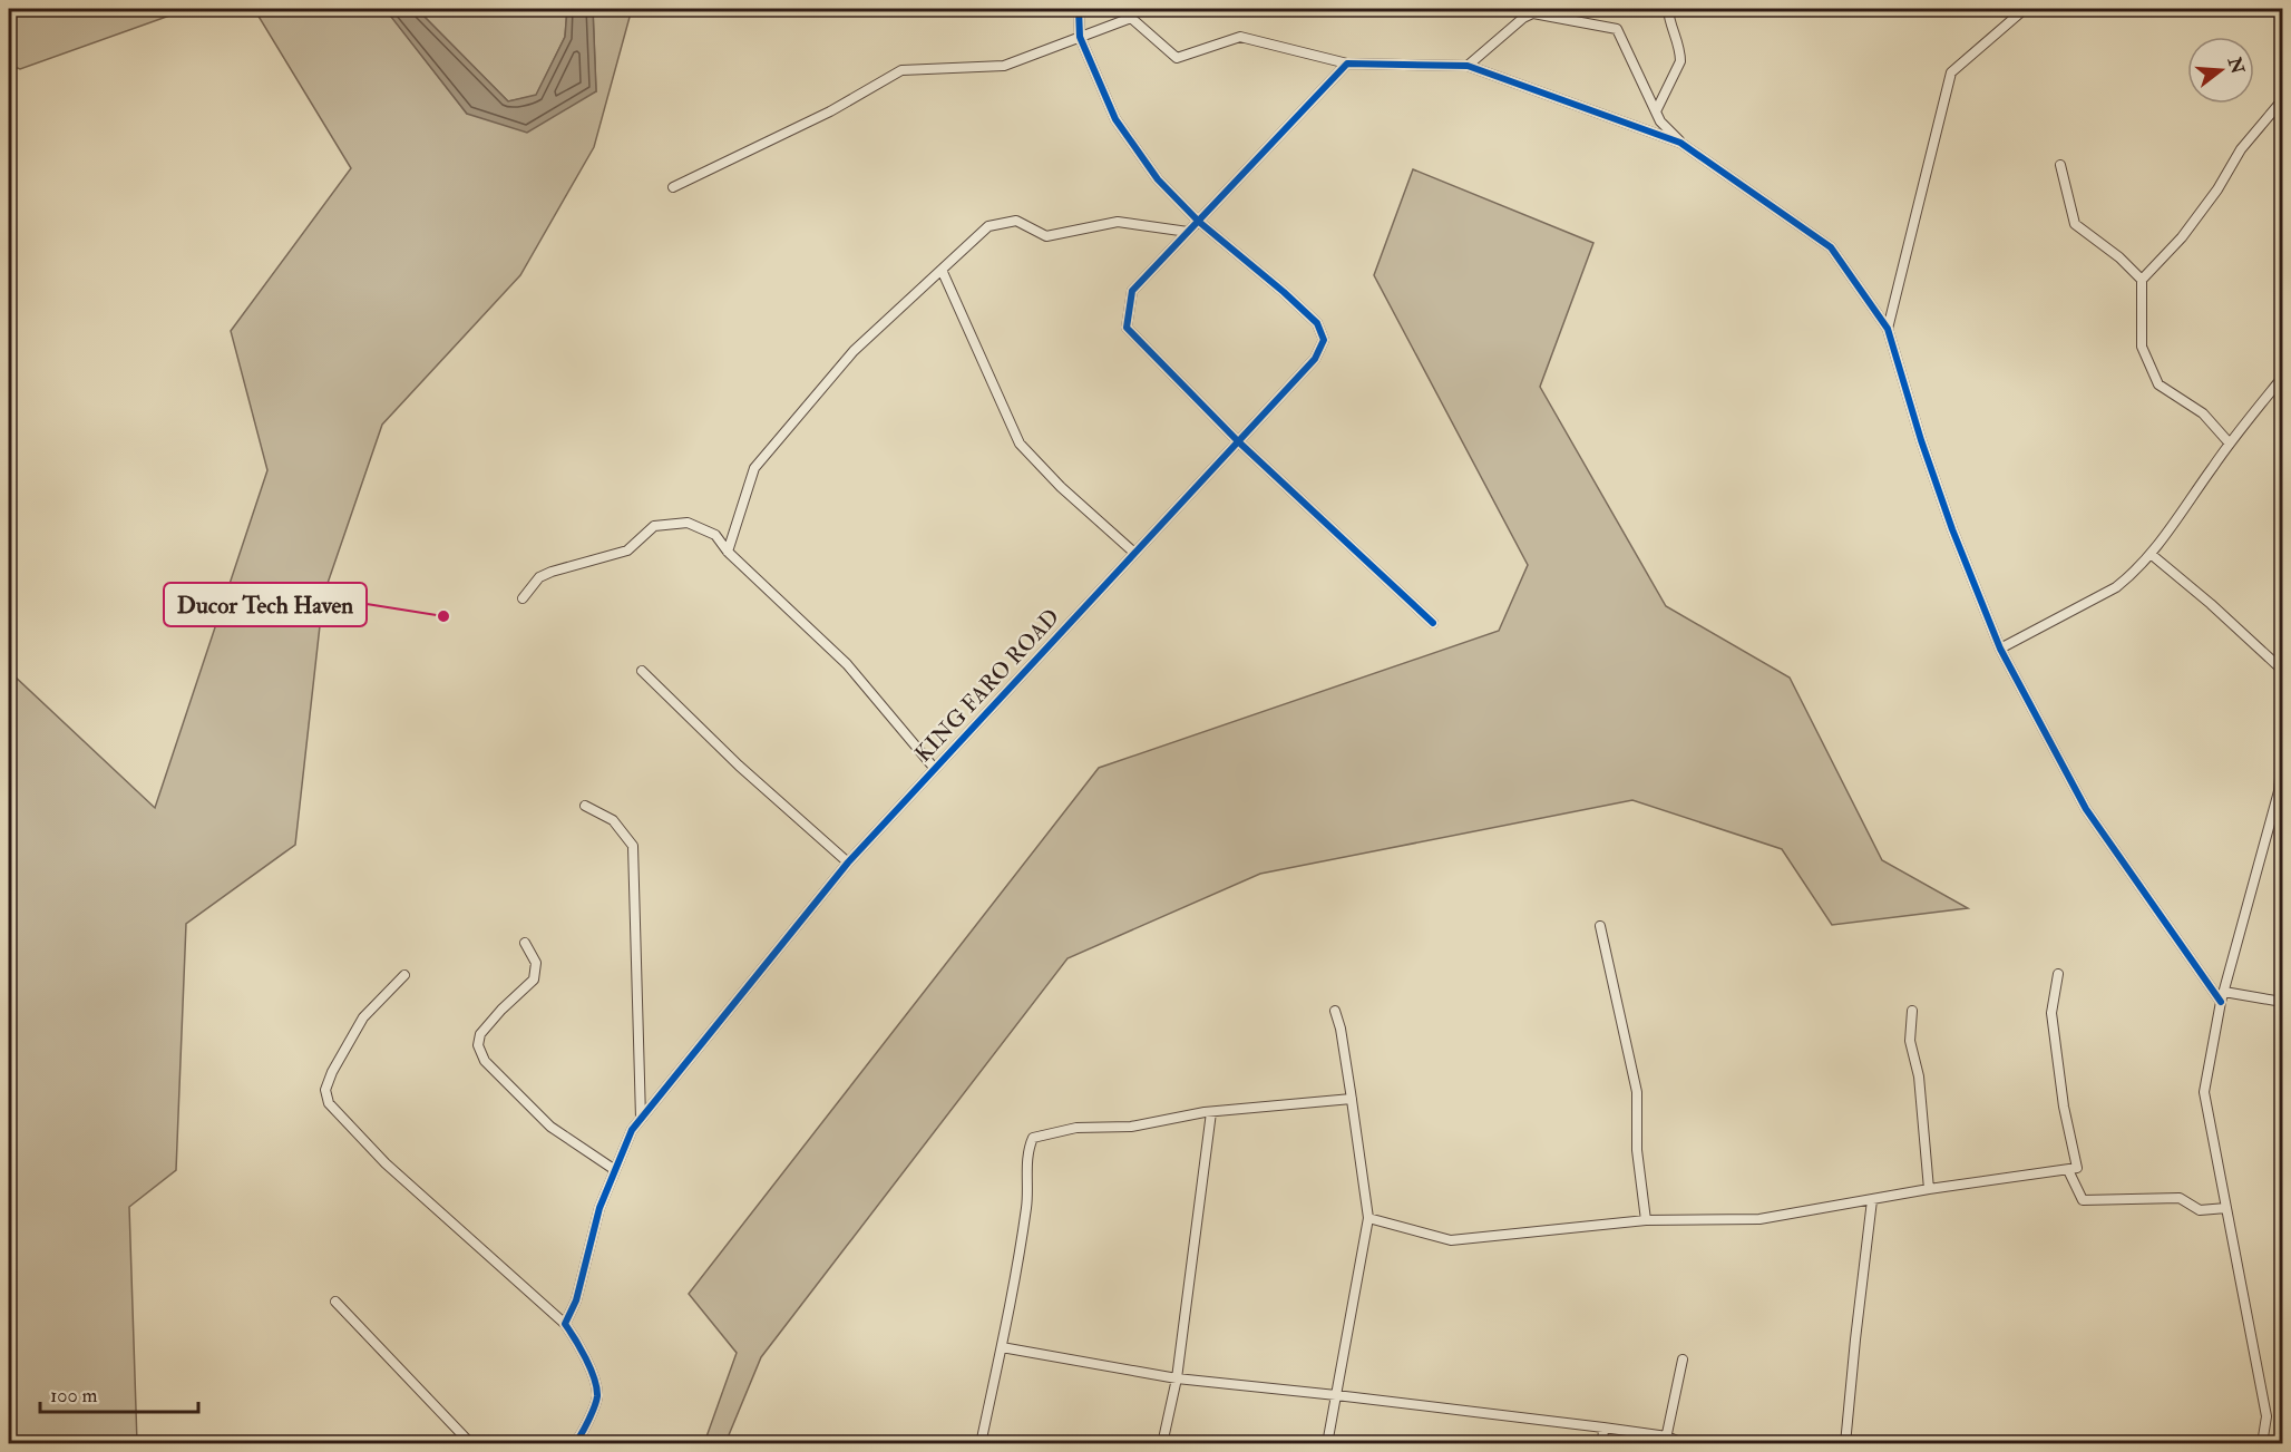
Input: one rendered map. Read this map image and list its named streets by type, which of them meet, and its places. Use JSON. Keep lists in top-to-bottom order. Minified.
{"streets":{"street":["KING FARO ROAD"]},"places":["Ducor Tech Haven"],"scale_bar":"100 m","north":"right"}
